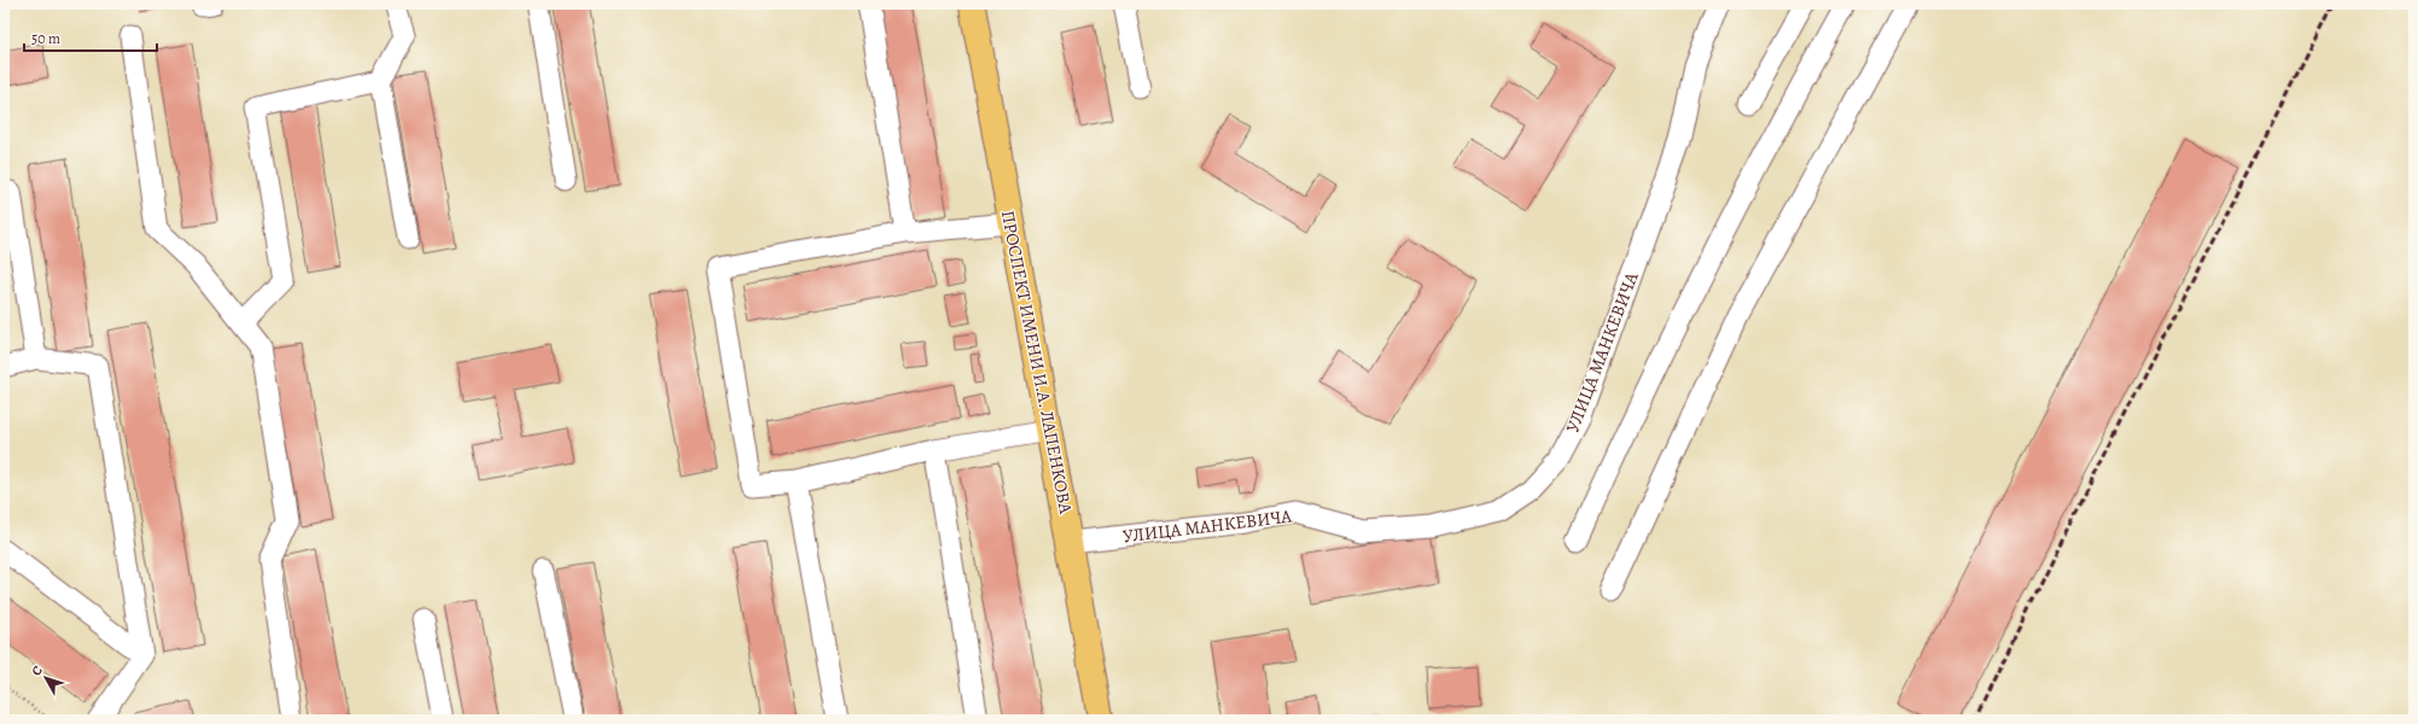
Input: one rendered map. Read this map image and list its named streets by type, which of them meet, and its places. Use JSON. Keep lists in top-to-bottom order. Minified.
{"streets":{"main road":["ПРОСПЕКТ ИМЕНИ И.А. ЛАПЕНКОВА"],"street":["УЛИЦА МАНКЕВИЧА"]},"crossings":[["УЛИЦА МАНКЕВИЧА","ПРОСПЕКТ ИМЕНИ И.А. ЛАПЕНКОВА"]],"scale_bar":"50 m","north":"top left"}
